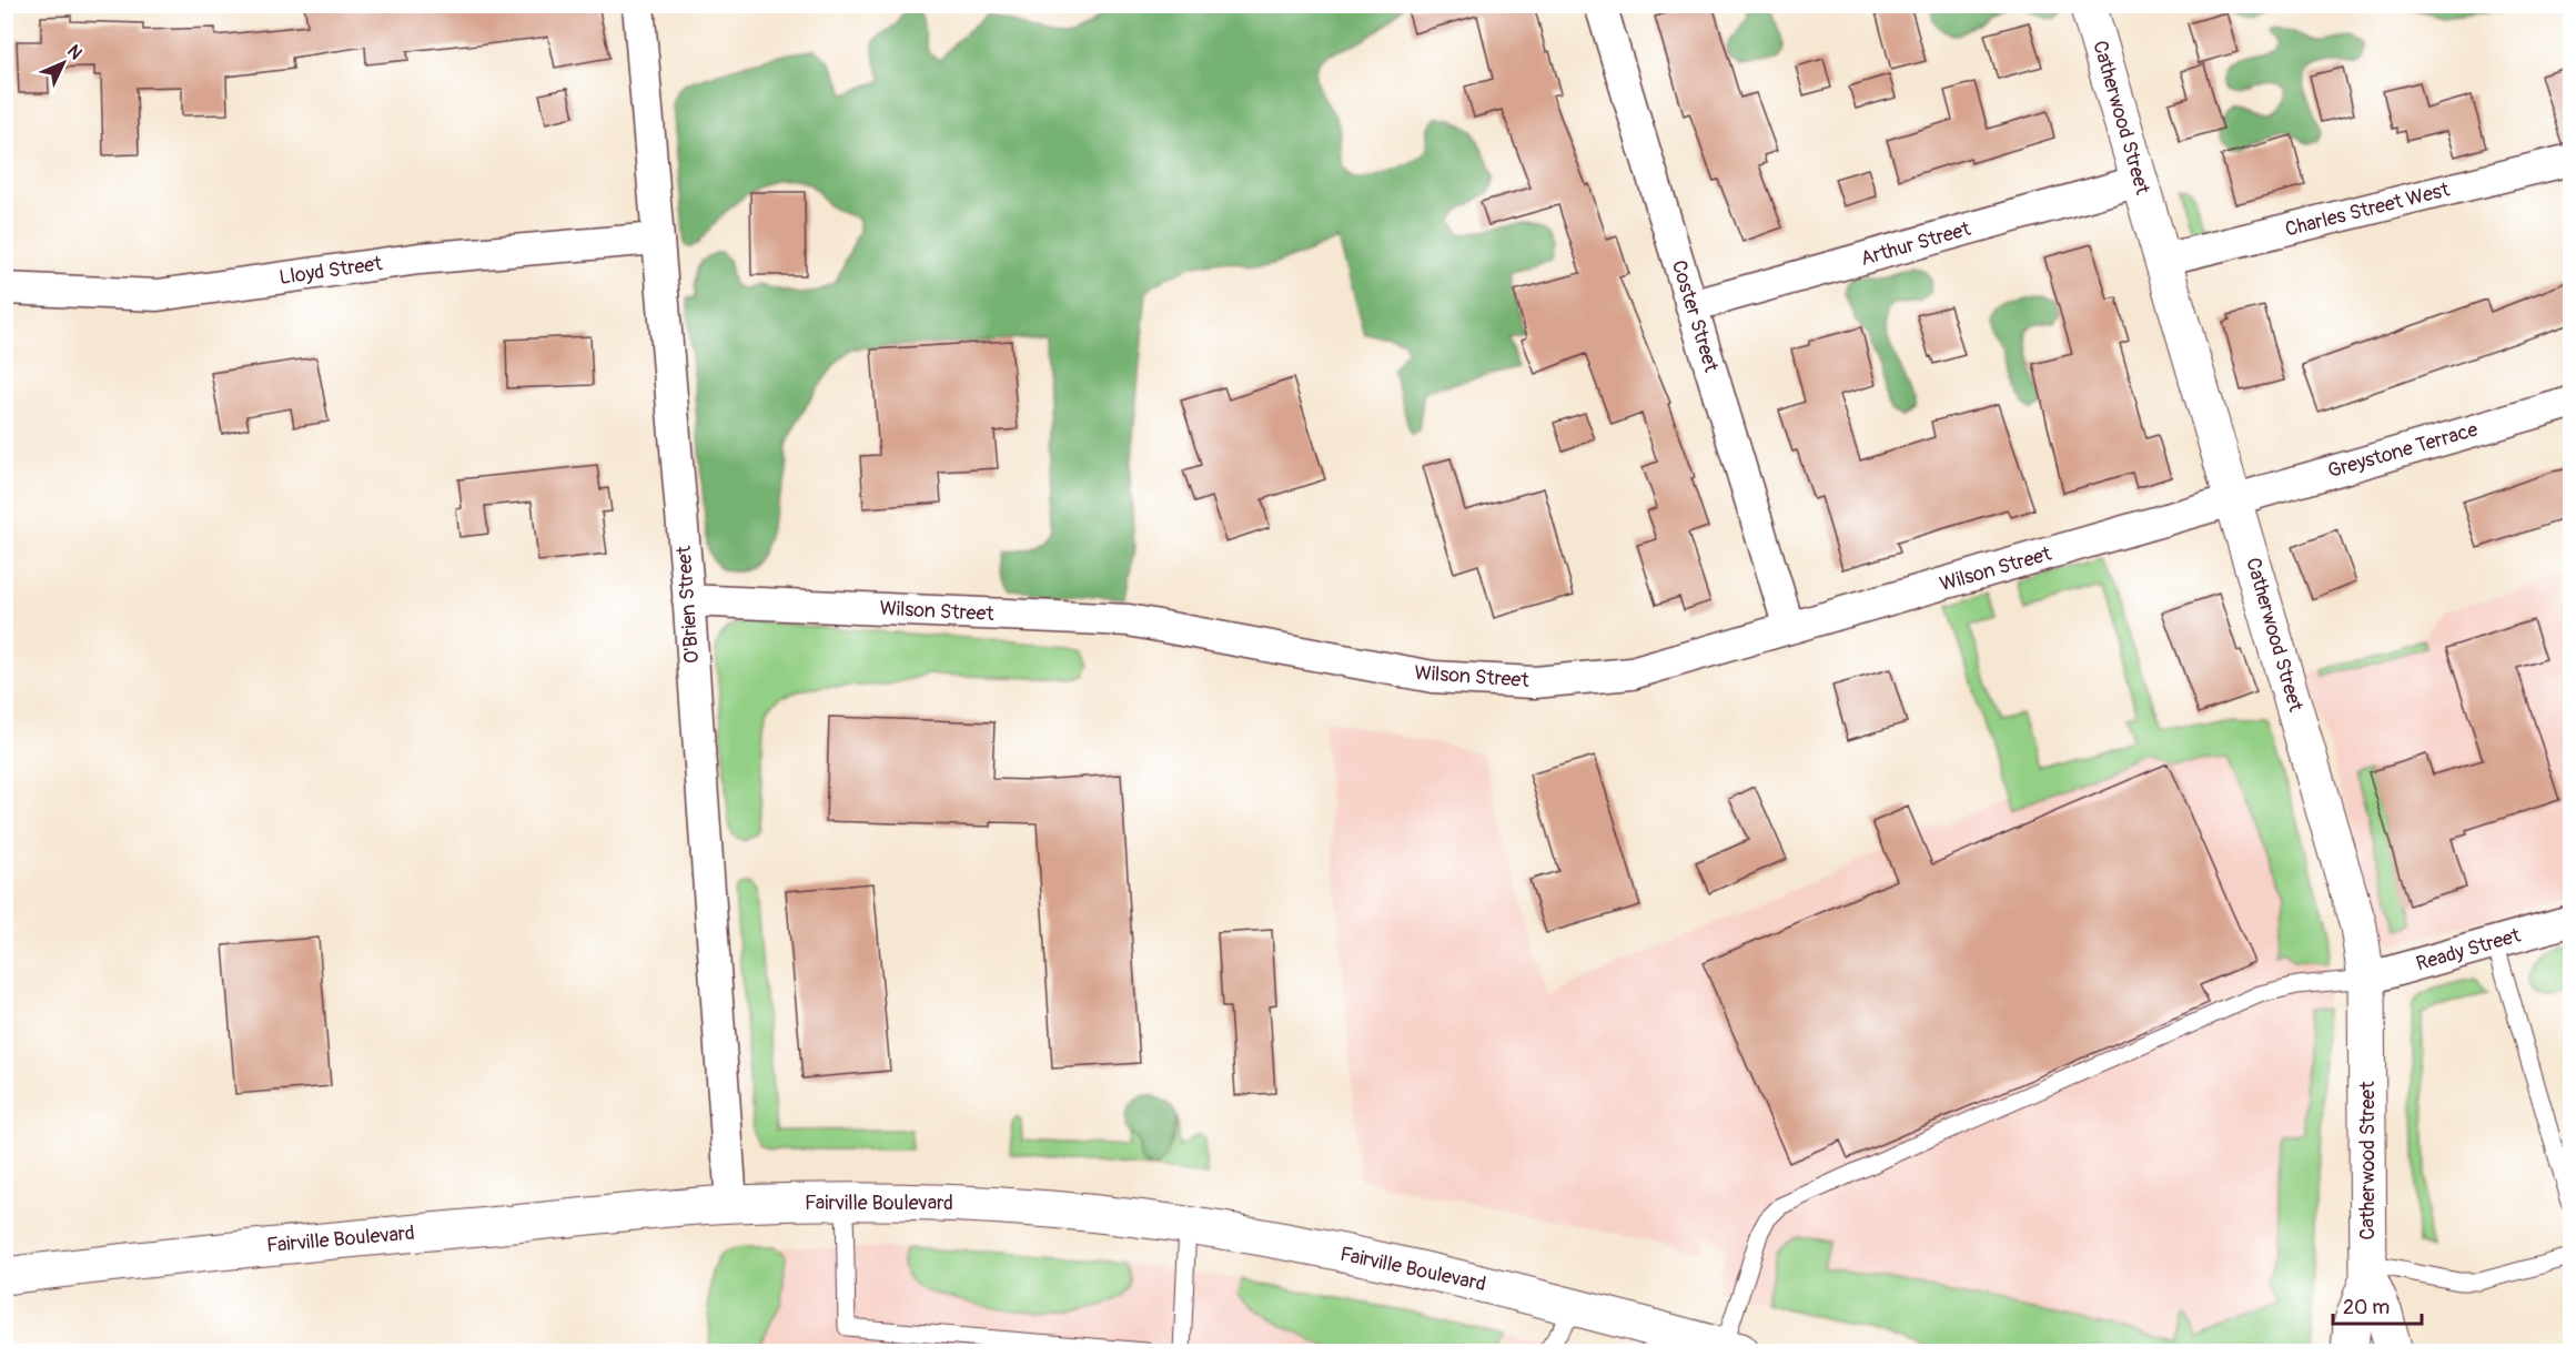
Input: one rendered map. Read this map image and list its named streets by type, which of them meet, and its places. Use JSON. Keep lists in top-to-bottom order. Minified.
{"streets":{"main road":["Catherwood Street","Fairville Boulevard"],"street":["Charles Street West","Arthur Street","Lloyd Street","Coster Street","Greystone Terrace","Wilson Street","O'Brien Street","Ready Street"]},"crossings":[["Catherwood Street","Charles Street West"],["Catherwood Street","Arthur Street"],["Catherwood Street","Greystone Terrace"],["Catherwood Street","Wilson Street"],["Catherwood Street","Ready Street"],["Arthur Street","Coster Street"],["Lloyd Street","O'Brien Street"],["Coster Street","Wilson Street"],["Greystone Terrace","Wilson Street"],["Wilson Street","O'Brien Street"],["O'Brien Street","Fairville Boulevard"]],"scale_bar":"20 m","north":"top right"}
